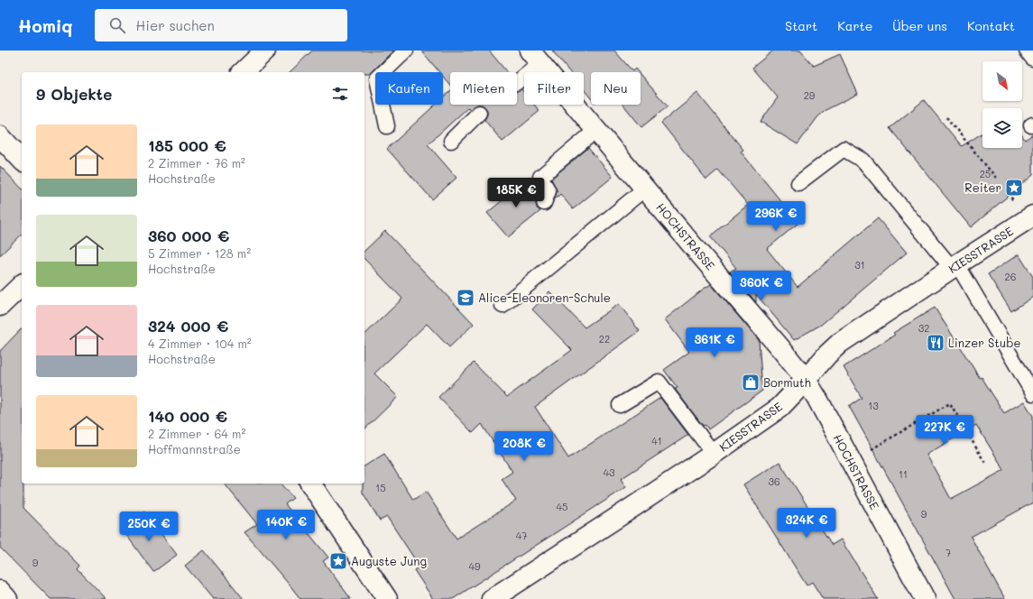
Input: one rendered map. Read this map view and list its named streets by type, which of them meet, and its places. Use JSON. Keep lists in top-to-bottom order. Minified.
{"streets":{"street":["HOCHSTRASSE","KIESSTRASSE"]},"crossings":[["HOCHSTRASSE","KIESSTRASSE"]],"places":{"place":["Reiter","Auguste Jung"],"school or university":["Alice-Eleonoren-Schule"],"restaurant":["Linzer Stube"],"shop":["Bormuth"]},"house_numbers":["29","25","31","26","32","22","13","41","43","11","36","15","45","9","47","7","9","49"],"north":"bottom right","page":{"header":"Homiq","search":"Hier suchen","nav":["Start","Karte","Über uns","Kontakt"],"chip":["Kaufen","Mieten","Filter","Neu"],"heading":"9 Objekte","list":[{"name":"185 000 €","note":"2 Zimmer · 76 m² · Hochstraße"},{"name":"360 000 €","note":"5 Zimmer · 128 m² · Hochstraße"},{"name":"324 000 €","note":"4 Zimmer · 104 m² · Hochstraße"},{"name":"140 000 €","note":"2 Zimmer · 64 m² · Hoffmannstraße"}],"price":["185K €","296K €","360K €","361K €","227K €","208K €","324K €","140K €","250K €"]}}
